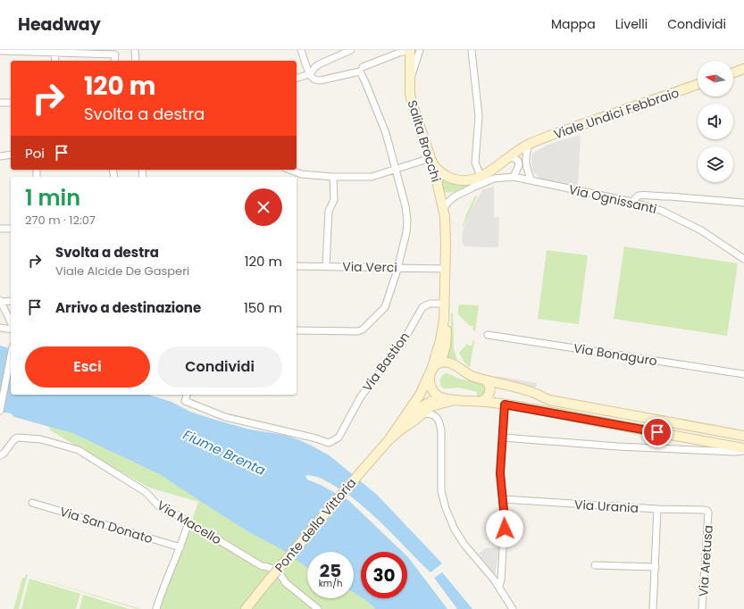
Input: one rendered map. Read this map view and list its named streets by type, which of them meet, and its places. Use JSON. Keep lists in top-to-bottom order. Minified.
{"streets":{"main road":["Viale Undici Febbraio","Salita Brocchi","Ponte della Vittoria"],"street":["Via Ognissanti","Via Verci","Via Bonaguro","Via Bastion","Via Urania","Via Macello","Via San Donato","Via Aretusa"]},"crossings":[["Viale Undici Febbraio","Salita Brocchi"],["Salita Brocchi","Via Ognissanti"],["Salita Brocchi","Via Verci"],["Salita Brocchi","Via Bastion"],["Via Urania","Via Aretusa"]],"water":["Fiume Brenta"],"north":"left","page":{"header":"Headway","nav":["Mappa","Livelli","Condividi"],"turn":["120 m","Svolta a destra"],"then":"Poi","heading":["1 min","270 m · 12:07"],"list":[{"name":"Svolta a destra","note":"Viale Alcide De Gasperi","value":"120 m"},{"name":"Arrivo a destinazione","value":"150 m"}],"buttons":["Esci","Condividi"],"speed":"25 km/h","limit":"30"}}
